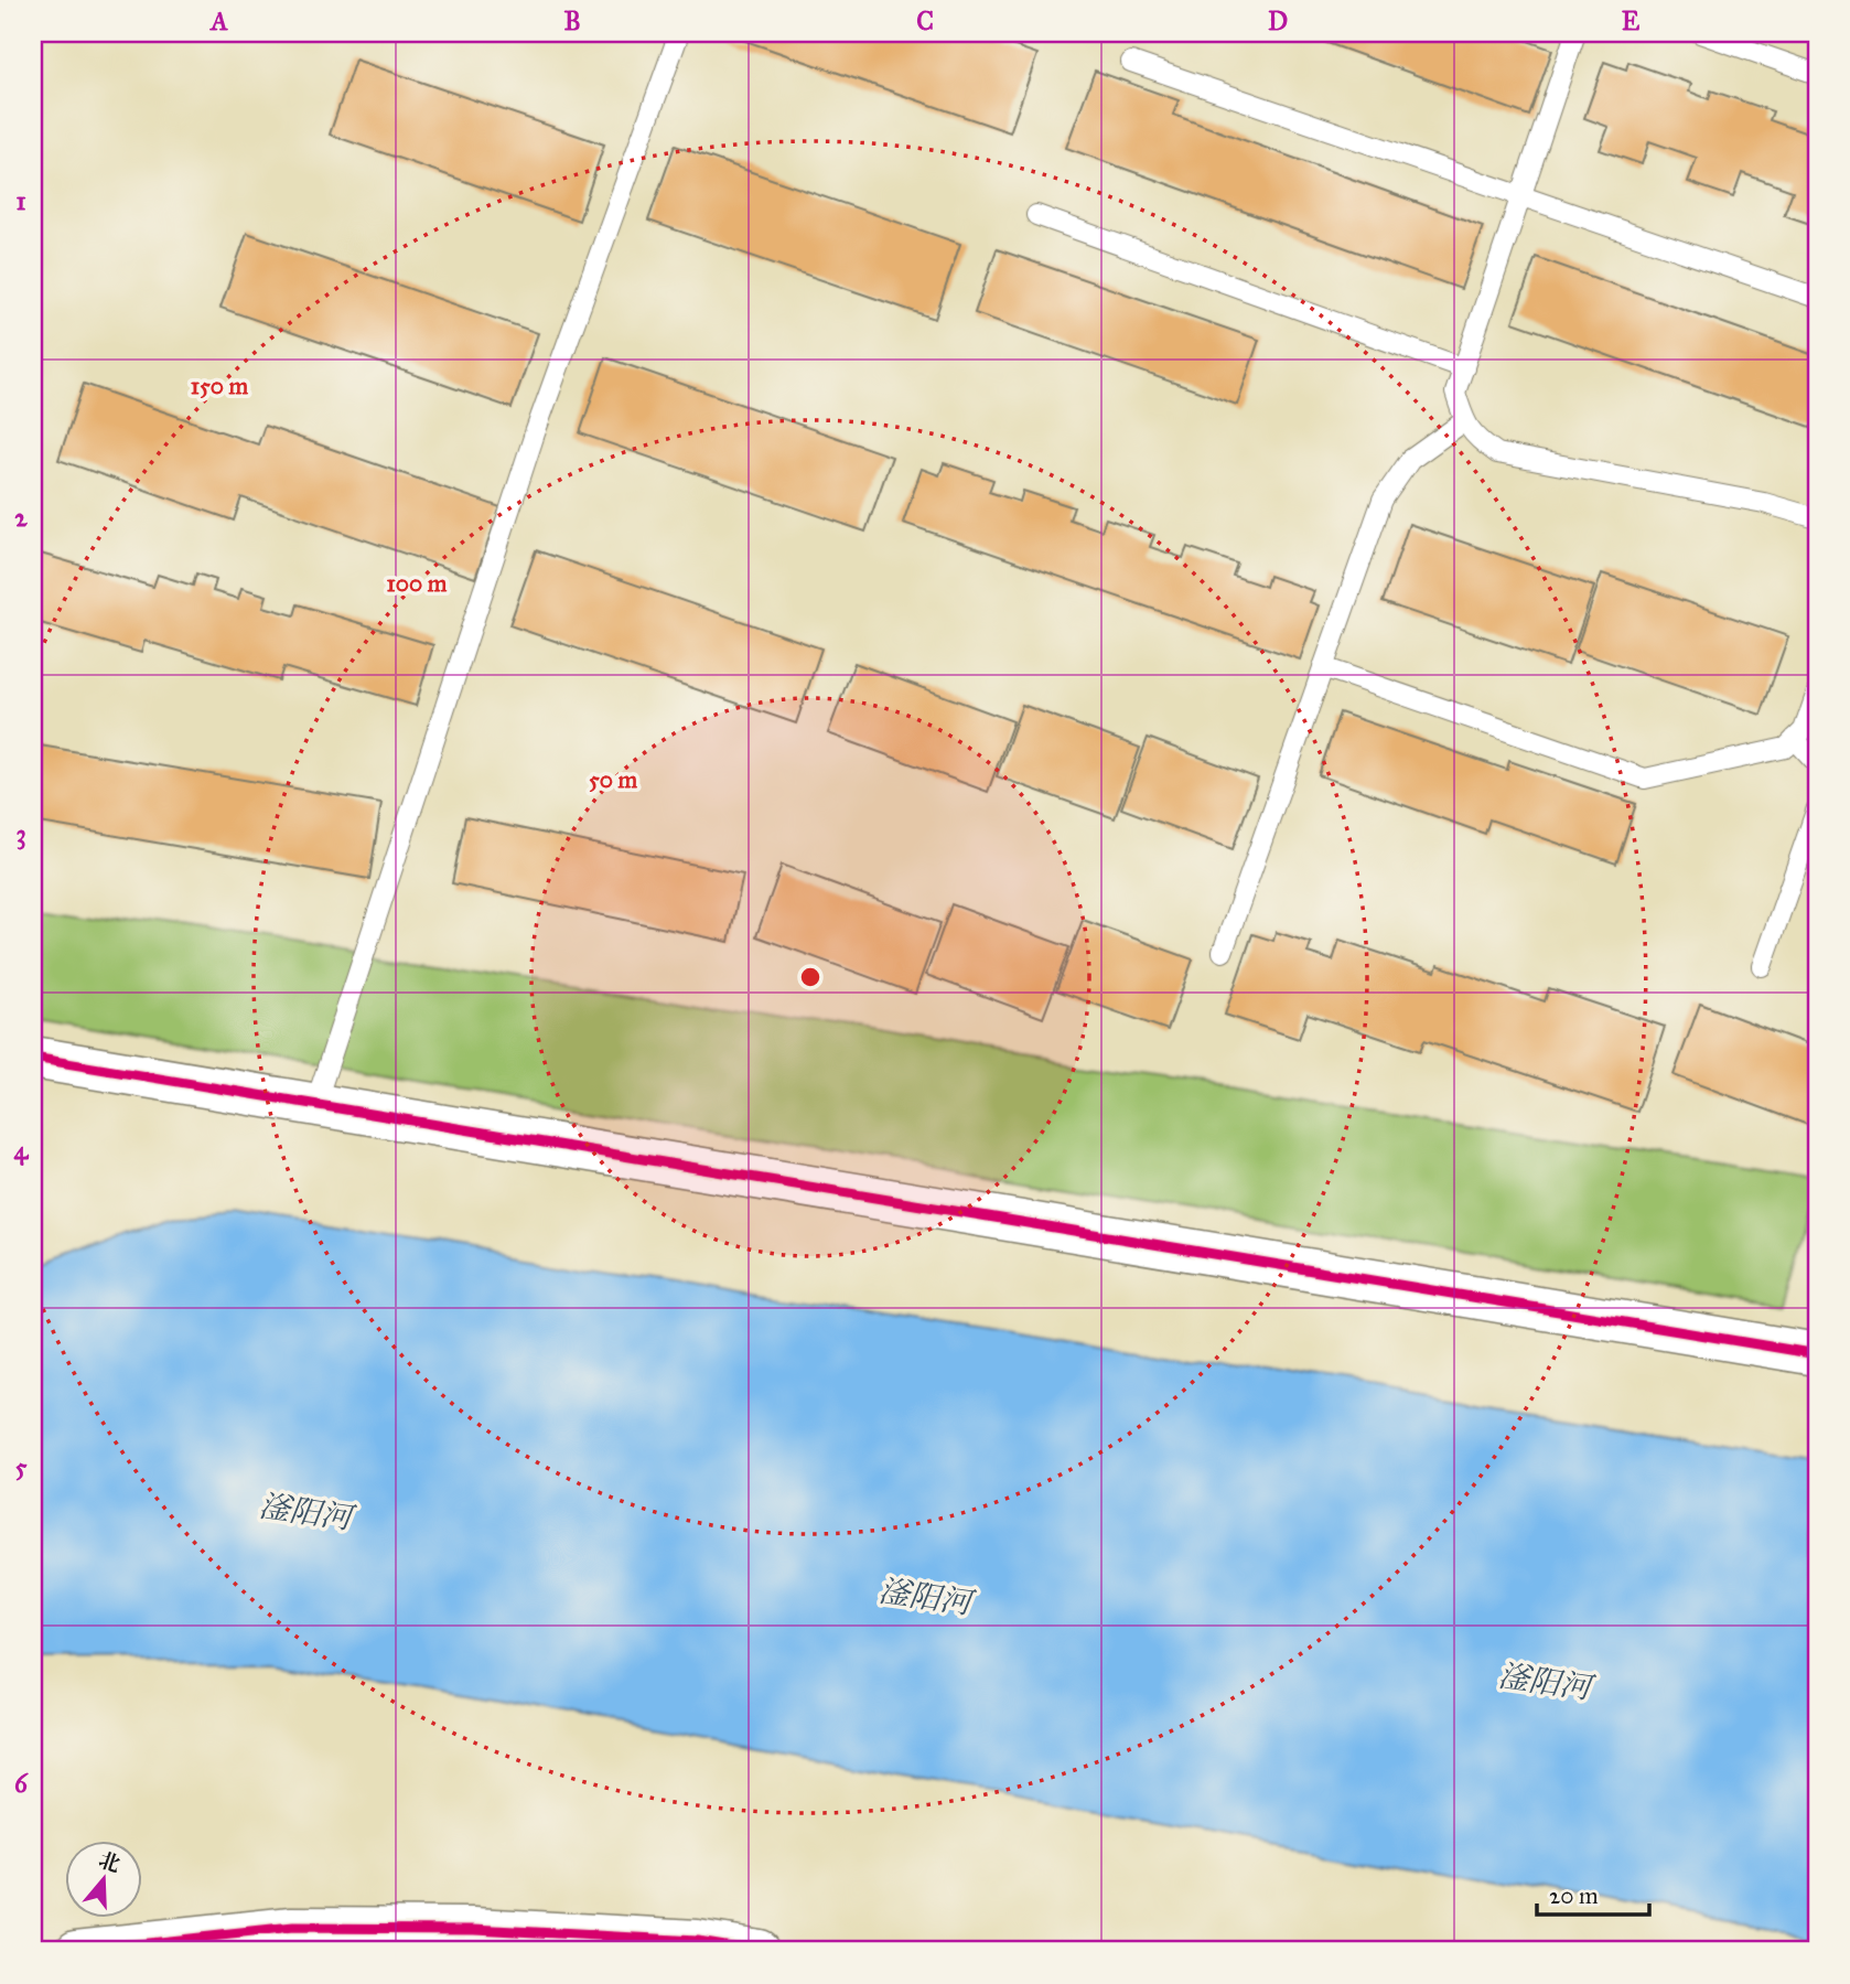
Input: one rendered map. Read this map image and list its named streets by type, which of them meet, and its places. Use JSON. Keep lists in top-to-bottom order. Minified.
{"water":["滏阳河"],"scale_bar":"20 m","north":"top","grid":{"columns":["A","B","C","D","E"],"rows":["1","2","3","4","5","6"]},"rings":["150 m","100 m","50 m"]}
